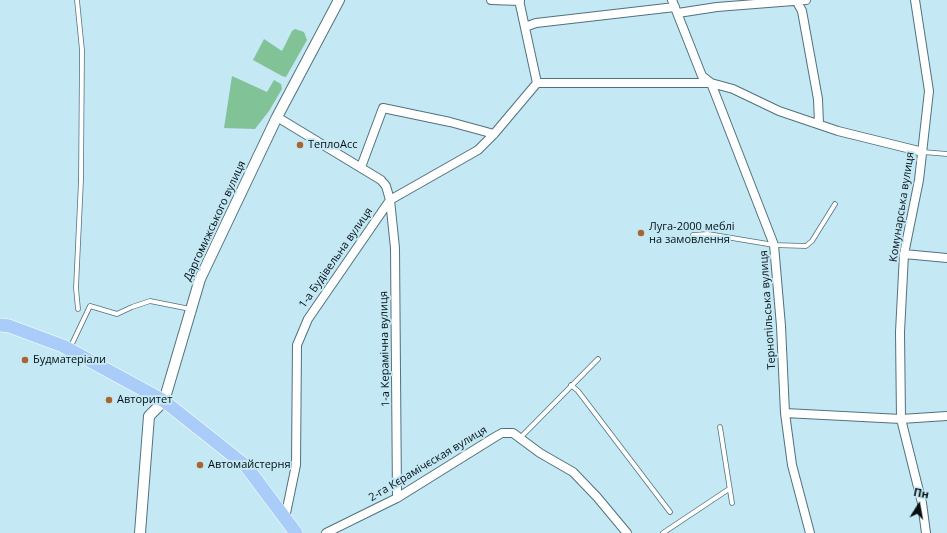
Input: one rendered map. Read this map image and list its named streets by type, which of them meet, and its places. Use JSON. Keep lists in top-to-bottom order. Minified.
{"streets":{"street":["Комунарська вулиця","Даргомижського вулиця","1-а Будівельна вулиця","Тернопільська вулиця","1-а Керамічна вулиця","2-га Кєрамічєская вулиця"]},"crossings":[["Даргомижського вулиця","1-а Керамічна вулиця"],["1-а Будівельна вулиця","1-а Керамічна вулиця"],["1-а Керамічна вулиця","2-га Кєрамічєская вулиця"]],"places":["ТеплоАсс","Луга-2000 меблі на замовлення","Будматеріали","Авторитет","Автомайстерня"],"north":"top"}
